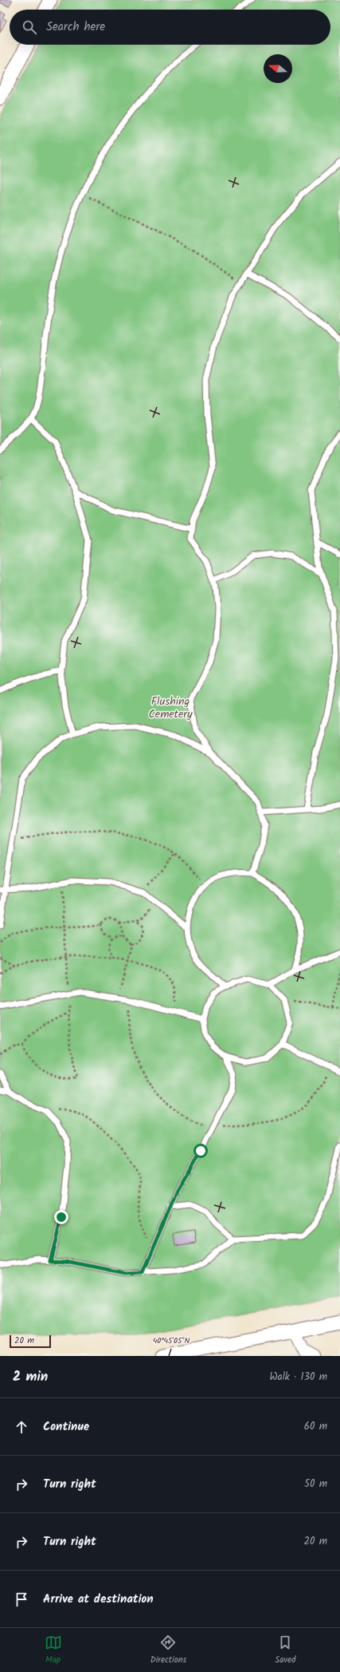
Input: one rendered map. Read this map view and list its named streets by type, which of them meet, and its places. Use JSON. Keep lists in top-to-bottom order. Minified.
{"parks":["Flushing Cemetery"],"scale_bar":"20 m","north":"left","page":{"search":"Search here","scale":"20 m","heading":["2 min","Walk · 130 m"],"list":[["Continue","60 m"],["Turn right","50 m"],["Turn right","20 m"],"Arrive at destination"],"nav":["Map","Directions","Saved"]},"coordinates":["40°45'05\"N"]}
